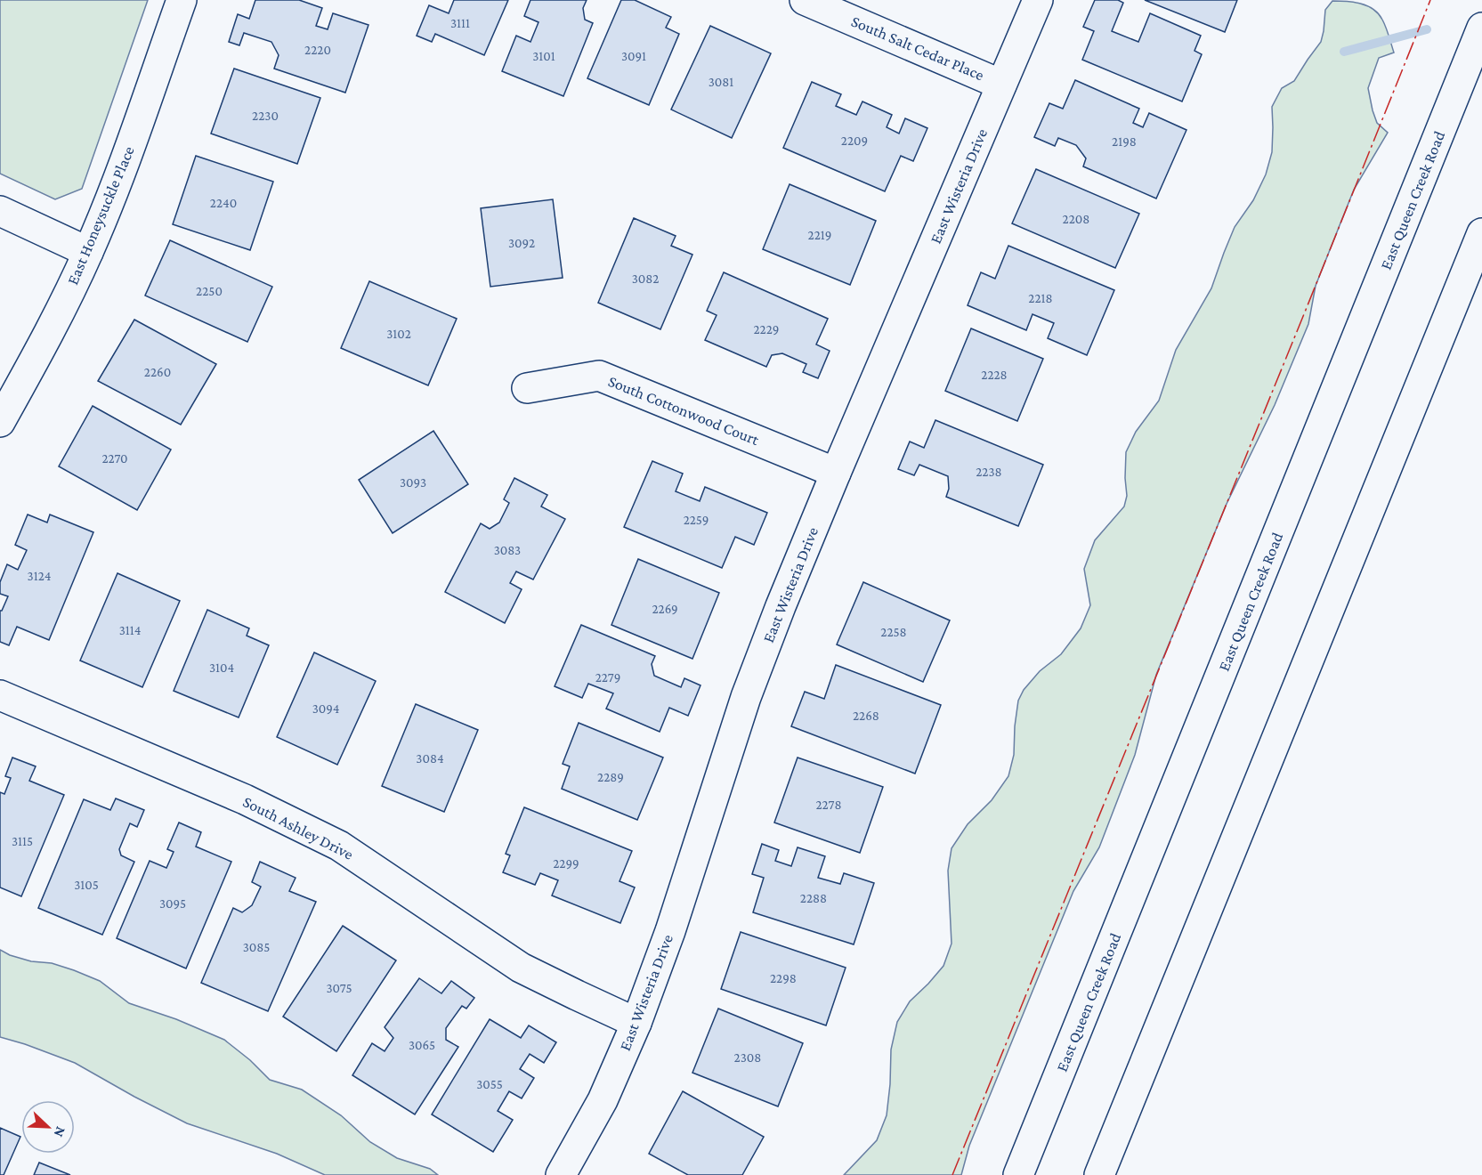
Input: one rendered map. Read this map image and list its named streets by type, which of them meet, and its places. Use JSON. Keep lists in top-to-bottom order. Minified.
{"streets":{"street":["South Salt Cedar Place","East Wisteria Drive","East Queen Creek Road","East Honeysuckle Place","South Cottonwood Court","South Ashley Drive"]},"crossings":[["South Salt Cedar Place","East Wisteria Drive"],["East Wisteria Drive","South Cottonwood Court"],["East Wisteria Drive","South Ashley Drive"]],"house_numbers":["3111","2220","3101","3091","3081","2230","2209","2198","2240","2208","2219","3092","3082","2250","2218","2229","3102","2260","2228","2270","2238","3093","2259","3083","3124","2269","3114","2258","3104","2279","3094","2268","3084","2289","2278","3115","2299","3105","2288","3095","3085","2298","3075","3065","2308","3055"],"north":"bottom right"}
